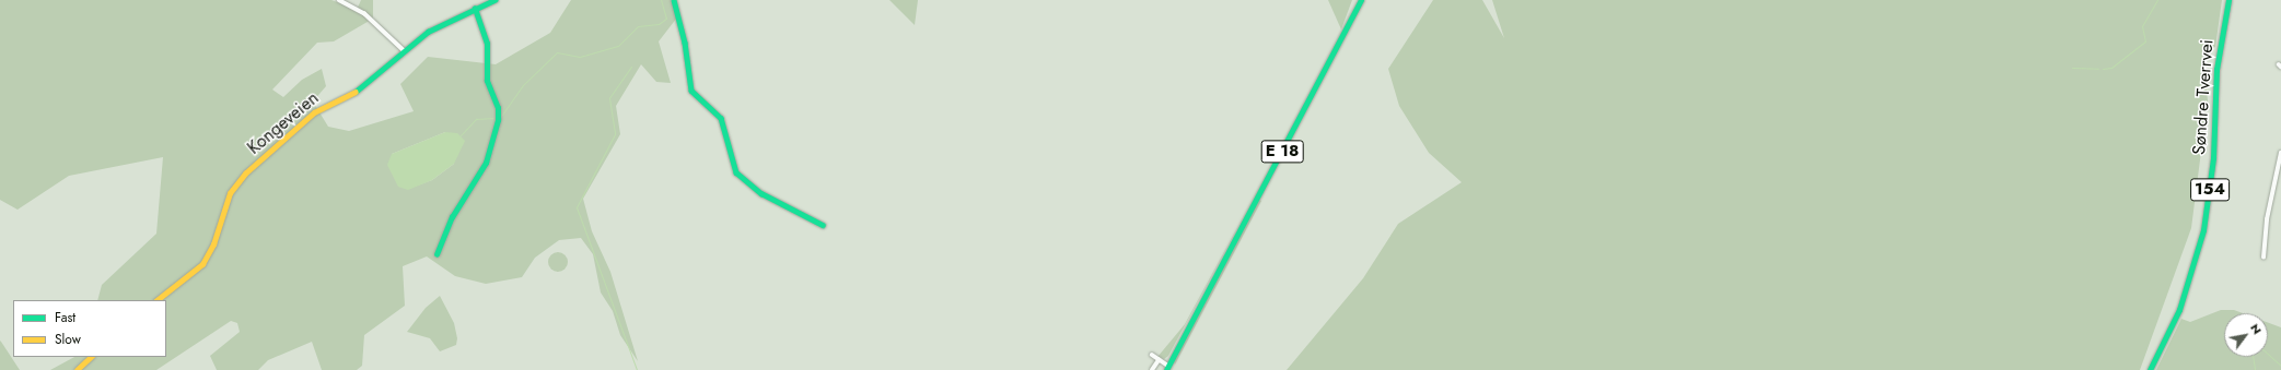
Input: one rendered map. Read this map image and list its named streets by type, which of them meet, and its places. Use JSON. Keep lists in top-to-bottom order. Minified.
{"streets":{"main road":["Søndre Tverrvei","Kongeveien","E 18","154"]},"legend":["Fast","Slow"],"north":"top right"}
